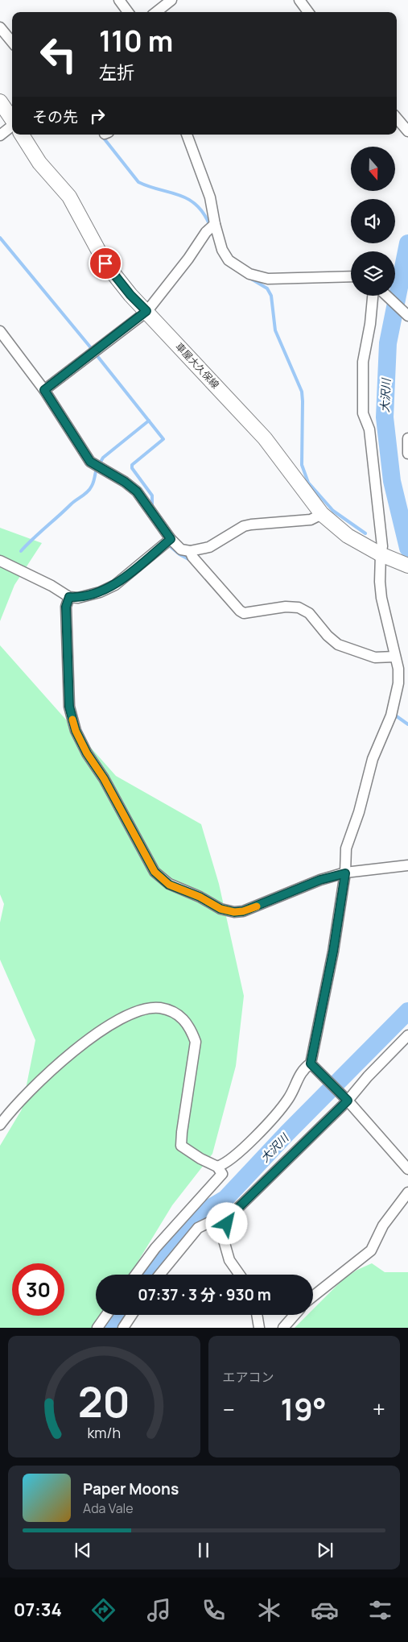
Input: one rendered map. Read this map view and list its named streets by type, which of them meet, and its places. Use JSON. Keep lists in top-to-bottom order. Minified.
{"streets":{"main road":["車屋大久保線"]},"water":["大沢川"],"north":"bottom","page":{"turn":["110 m","左折"],"then":"その先","limit":"30","trip":"07:37 · 3 分 · 930 m","tile":"エアコン","heat":["−","19°","+"],"song":["Paper Moons","Ada Vale"],"tabs":"07:34","gauge":["20","km/h"]}}
